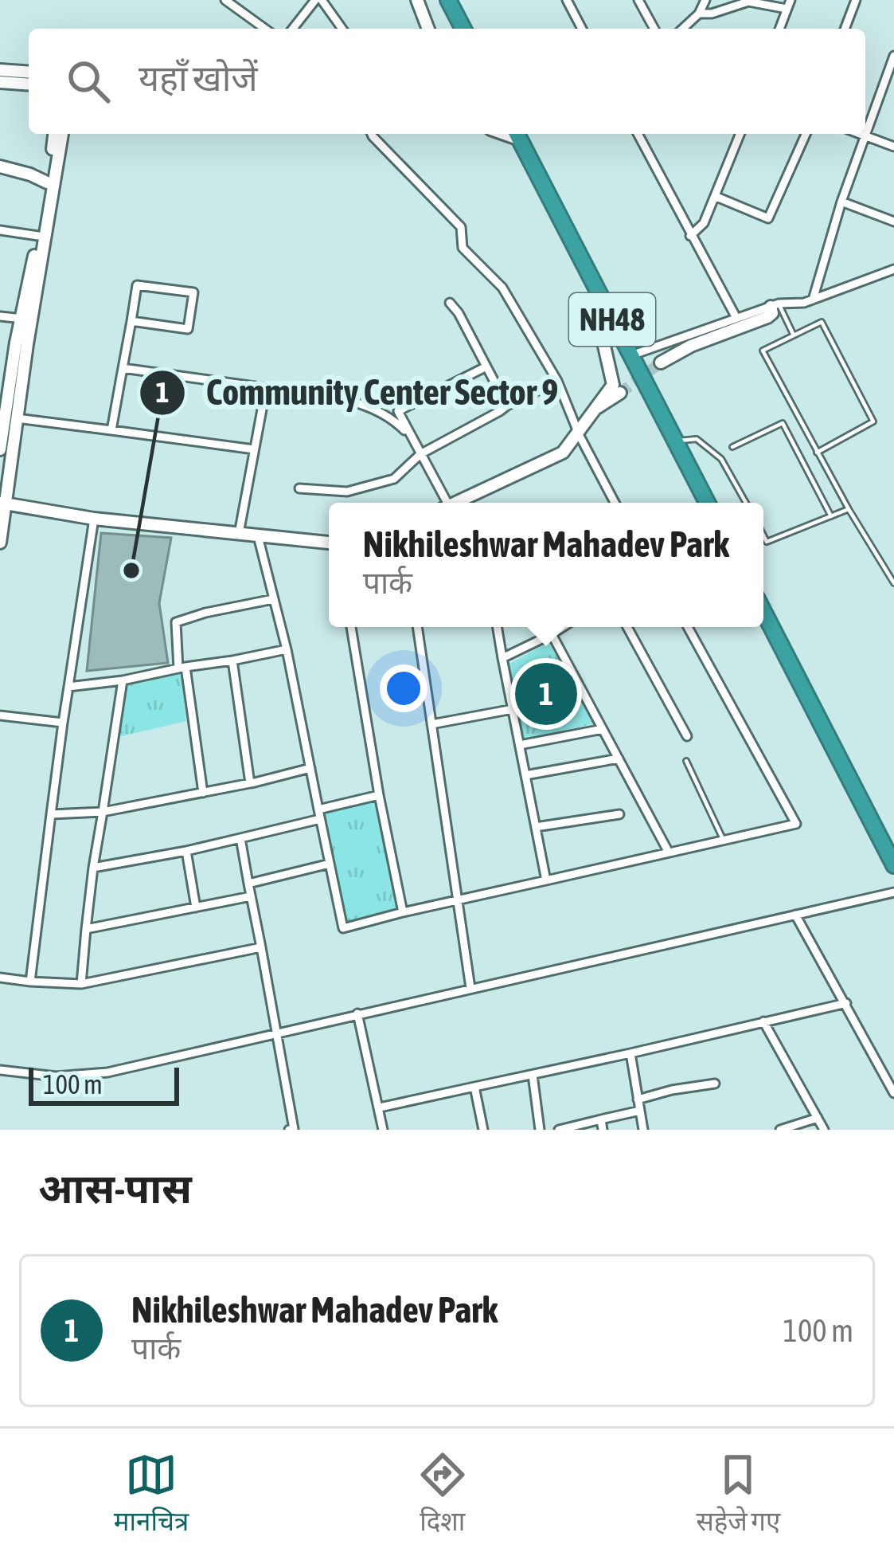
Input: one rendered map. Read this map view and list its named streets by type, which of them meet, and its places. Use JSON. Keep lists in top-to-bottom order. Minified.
{"streets":{"highway":["NH48"]},"places":["Community Center Sector 9"],"scale_bar":"100 m","page":{"search":"यहाँ खोजें","popup":["Nikhileshwar Mahadev Park","पार्क"],"pins":"1","scale":"100 m","heading":"आस-पास","list":[{"mark":"1","name":"Nikhileshwar Mahadev Park","note":"पार्क","value":"100 m"}],"nav":["मानचित्र","दिशा","सहेजे गए"]}}
